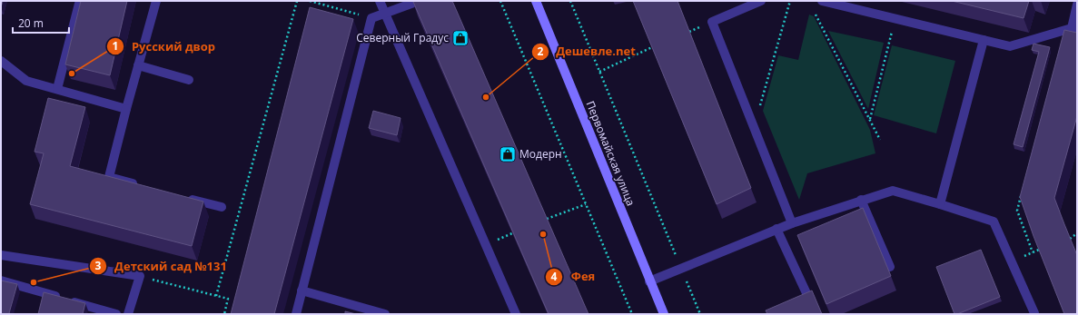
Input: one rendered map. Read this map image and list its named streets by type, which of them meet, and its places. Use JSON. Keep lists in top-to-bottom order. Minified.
{"streets":{"street":["Первомайская улица"]},"places":{"shop":["Северный Градус","Модерн"],"other":["Русский двор","Дешевле.net","Фея","Детский сад №131"]},"scale_bar":"20 m"}
